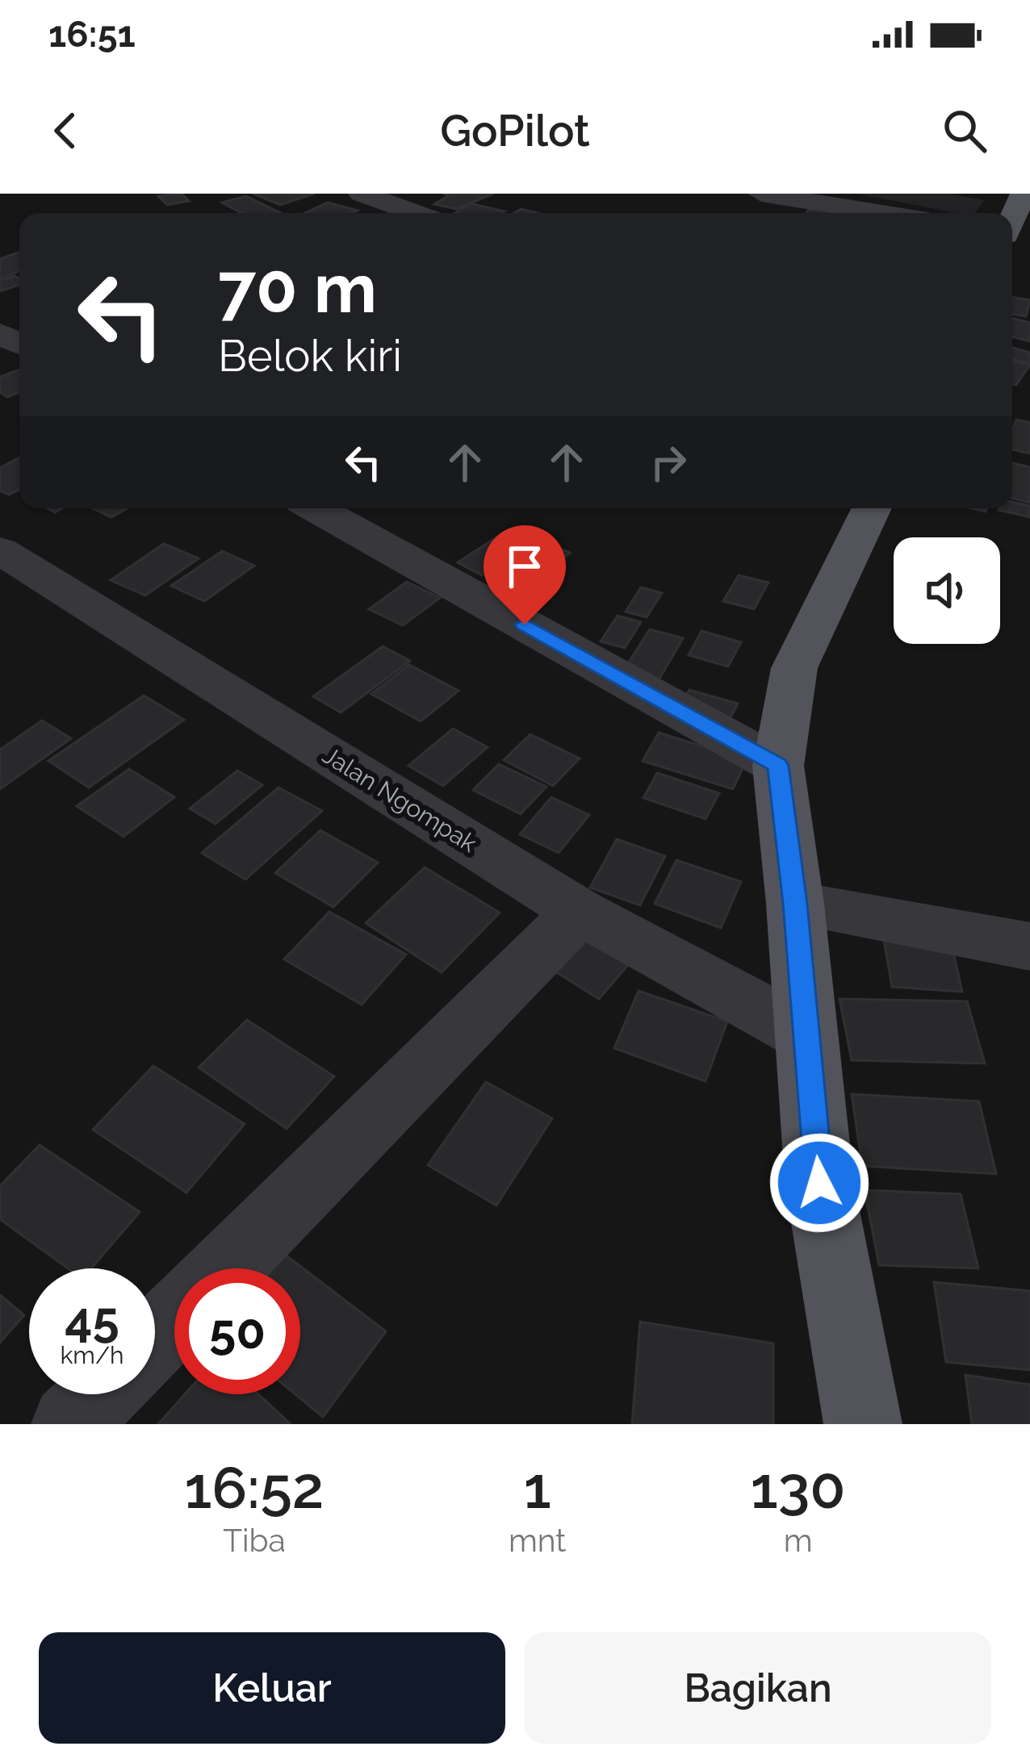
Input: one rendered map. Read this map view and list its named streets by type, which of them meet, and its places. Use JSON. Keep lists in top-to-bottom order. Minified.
{"streets":{"street":["Jalan Ngompak"]},"page":{"status":"16:51","header":"GoPilot","turn":["70 m","Belok kiri"],"speed":"45 km/h","limit":"50","eta":["16:52","Tiba","1","mnt","130","m"],"buttons":["Keluar","Bagikan"]}}
